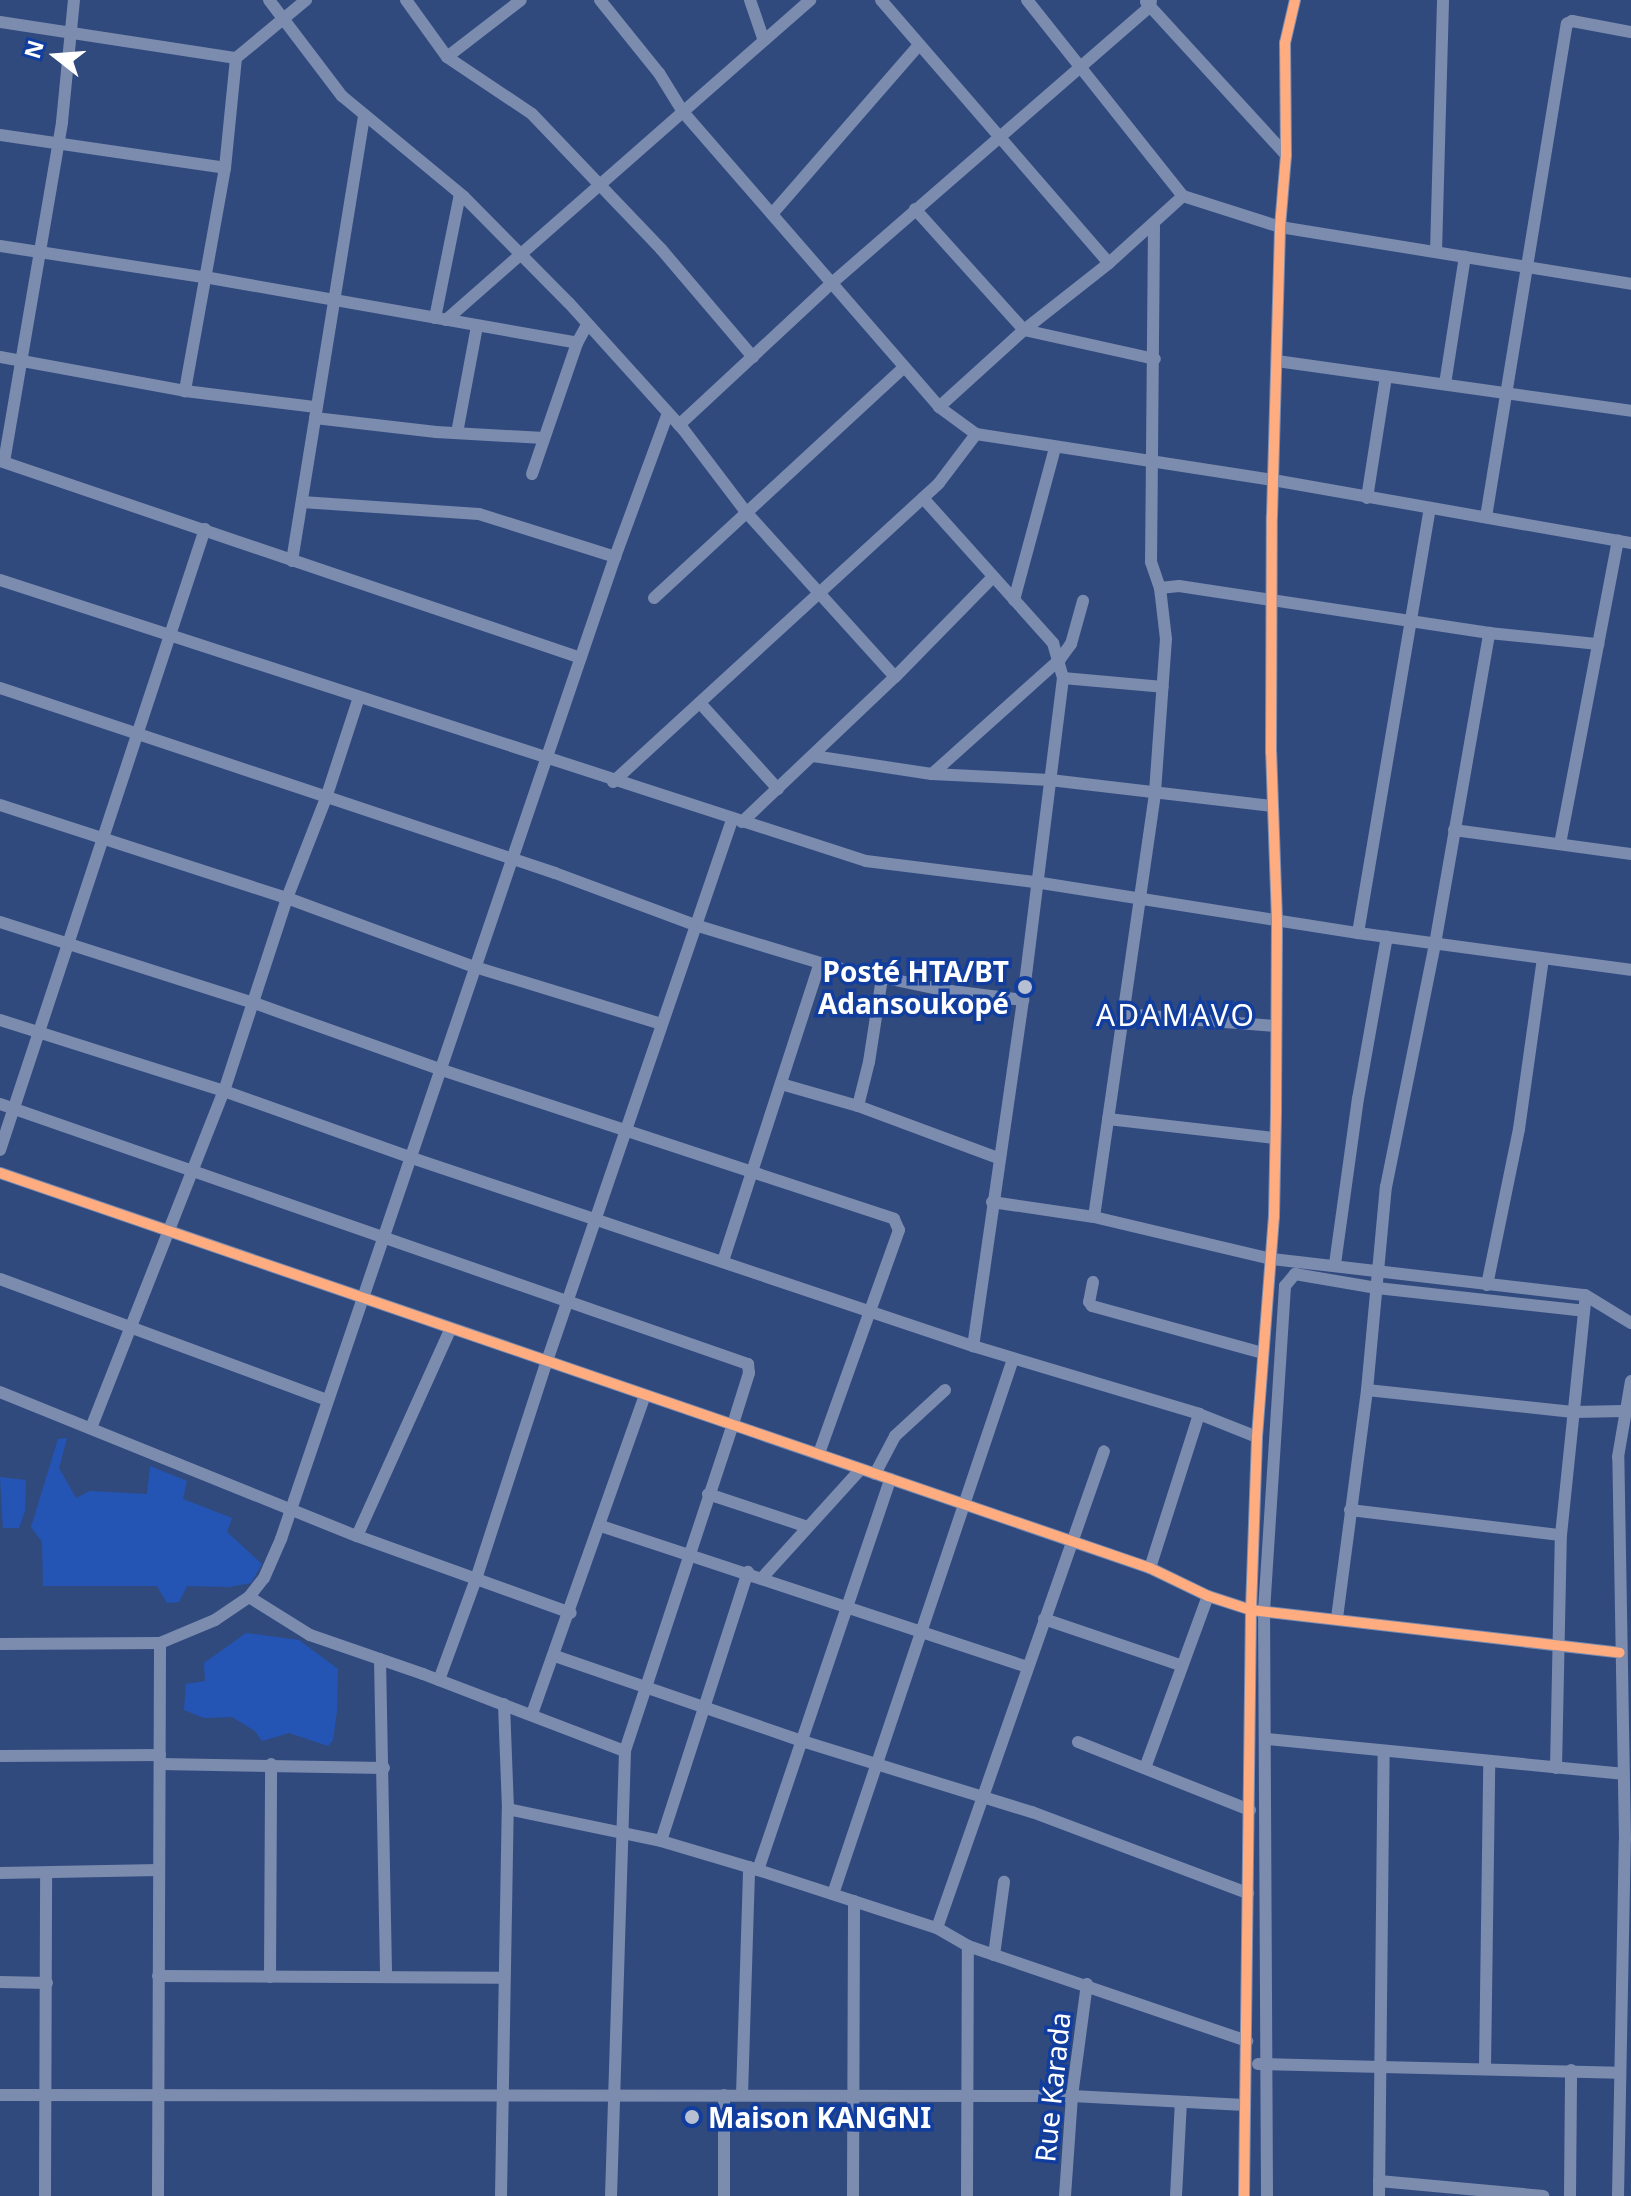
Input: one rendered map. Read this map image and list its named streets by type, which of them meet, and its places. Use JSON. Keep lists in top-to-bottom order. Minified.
{"streets":{"street":["Rue Karada"]},"districts":["ADAMAVO"],"places":["Posté HTA/BT Adansoukopé","Maison KANGNI"],"north":"left"}
